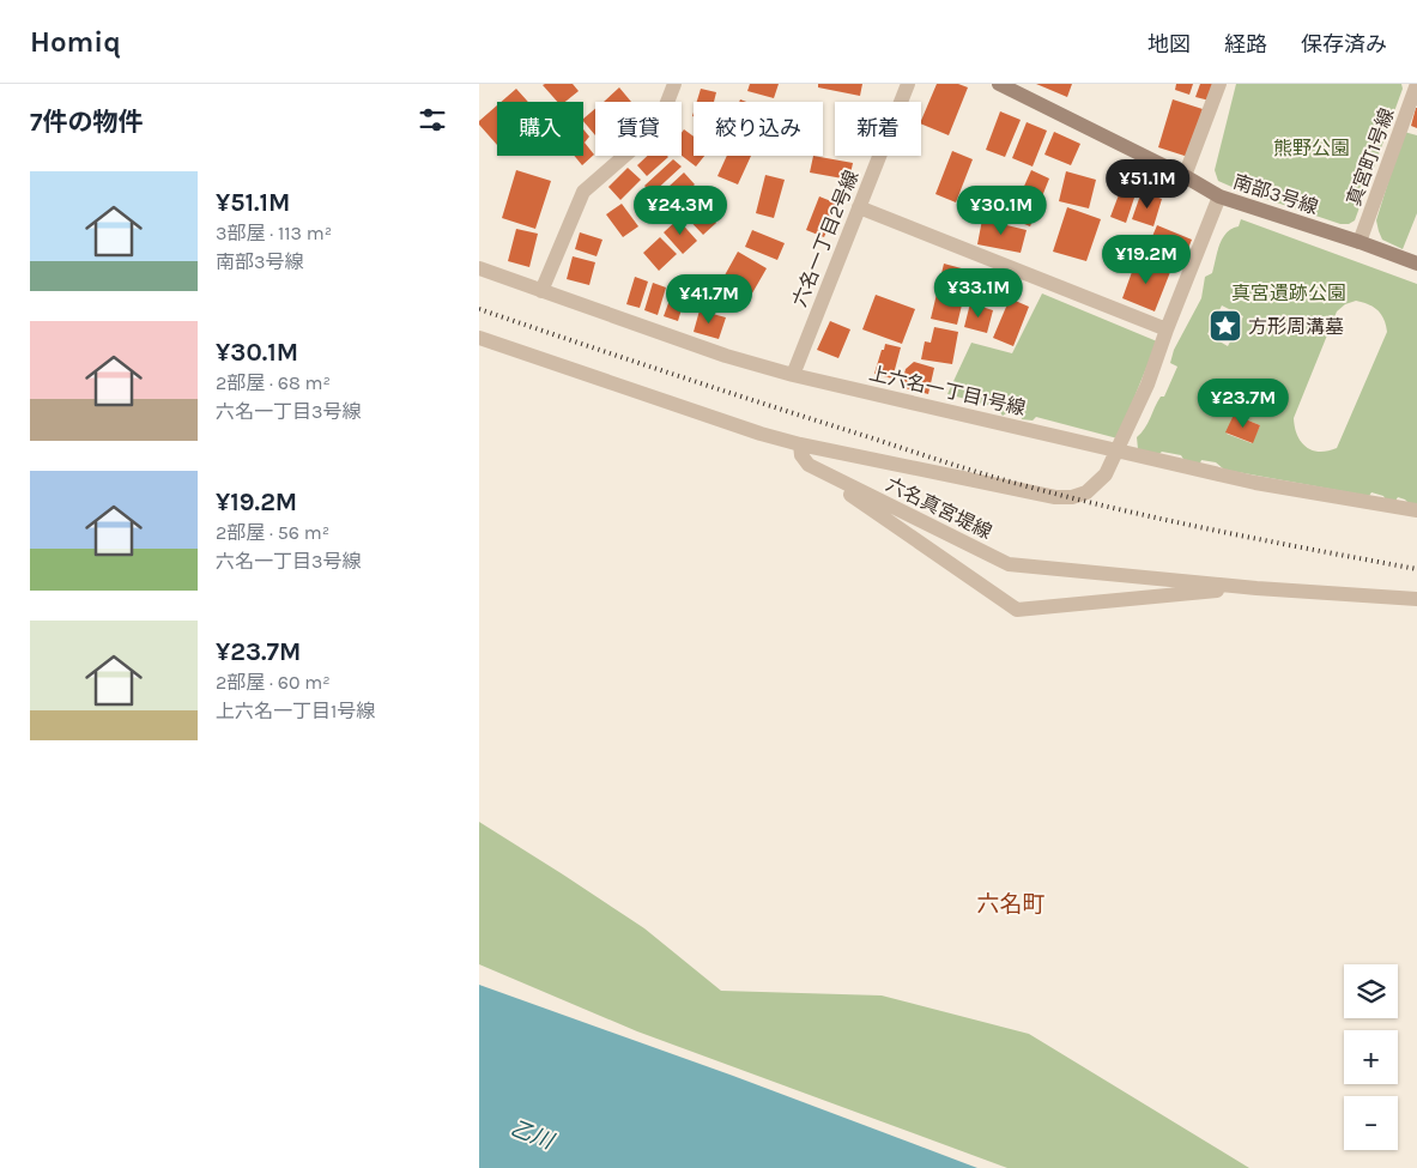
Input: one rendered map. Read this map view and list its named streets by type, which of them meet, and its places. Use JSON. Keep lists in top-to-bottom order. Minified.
{"streets":{"street":["真宮町1号線","南部3号線","六名一丁目2号線","上六名一丁目1号線","六名真宮堤線"]},"crossings":[["真宮町1号線","南部3号線"],["六名一丁目2号線","上六名一丁目1号線"]],"districts":["六名町"],"water":["乙川"],"parks":["熊野公園","真宮遺跡公園"],"places":{"place":["方形周溝墓"]},"page":{"header":"Homiq","nav":["地図","経路","保存済み"],"heading":"7件の物件","chip":["購入","賃貸","絞り込み","新着"],"list":[{"name":"¥51.1M","note":"3部屋 · 113 m² · 南部3号線"},{"name":"¥30.1M","note":"2部屋 · 68 m² · 六名一丁目3号線"},{"name":"¥19.2M","note":"2部屋 · 56 m² · 六名一丁目3号線"},{"name":"¥23.7M","note":"2部屋 · 60 m² · 上六名一丁目1号線"}],"price":["¥51.1M","¥24.3M","¥30.1M","¥19.2M","¥33.1M","¥41.7M","¥23.7M"],"map_buttons":["+","−"]}}
